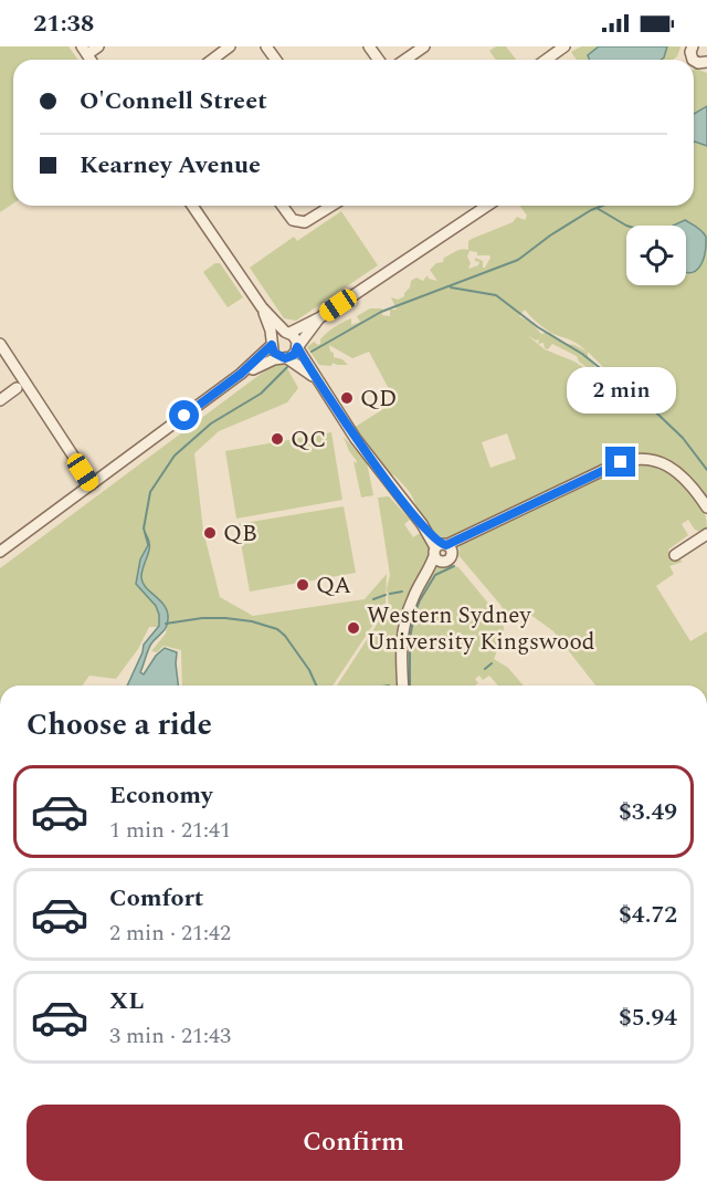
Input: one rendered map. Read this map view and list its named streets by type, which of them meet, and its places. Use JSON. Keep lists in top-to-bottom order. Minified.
{"places":["QD","QC","QB","QA","Western Sydney University Kingswood"],"page":{"status":"21:38","banner":["O'Connell Street","Kearney Avenue"],"bubble":"2 min","heading":"Choose a ride","list":[{"name":"Economy","note":"1 min · 21:41","value":"$3.49"},{"name":"Comfort","note":"2 min · 21:42","value":"$4.72"},{"name":"XL","note":"3 min · 21:43","value":"$5.94"}],"buttons":"Confirm"}}
